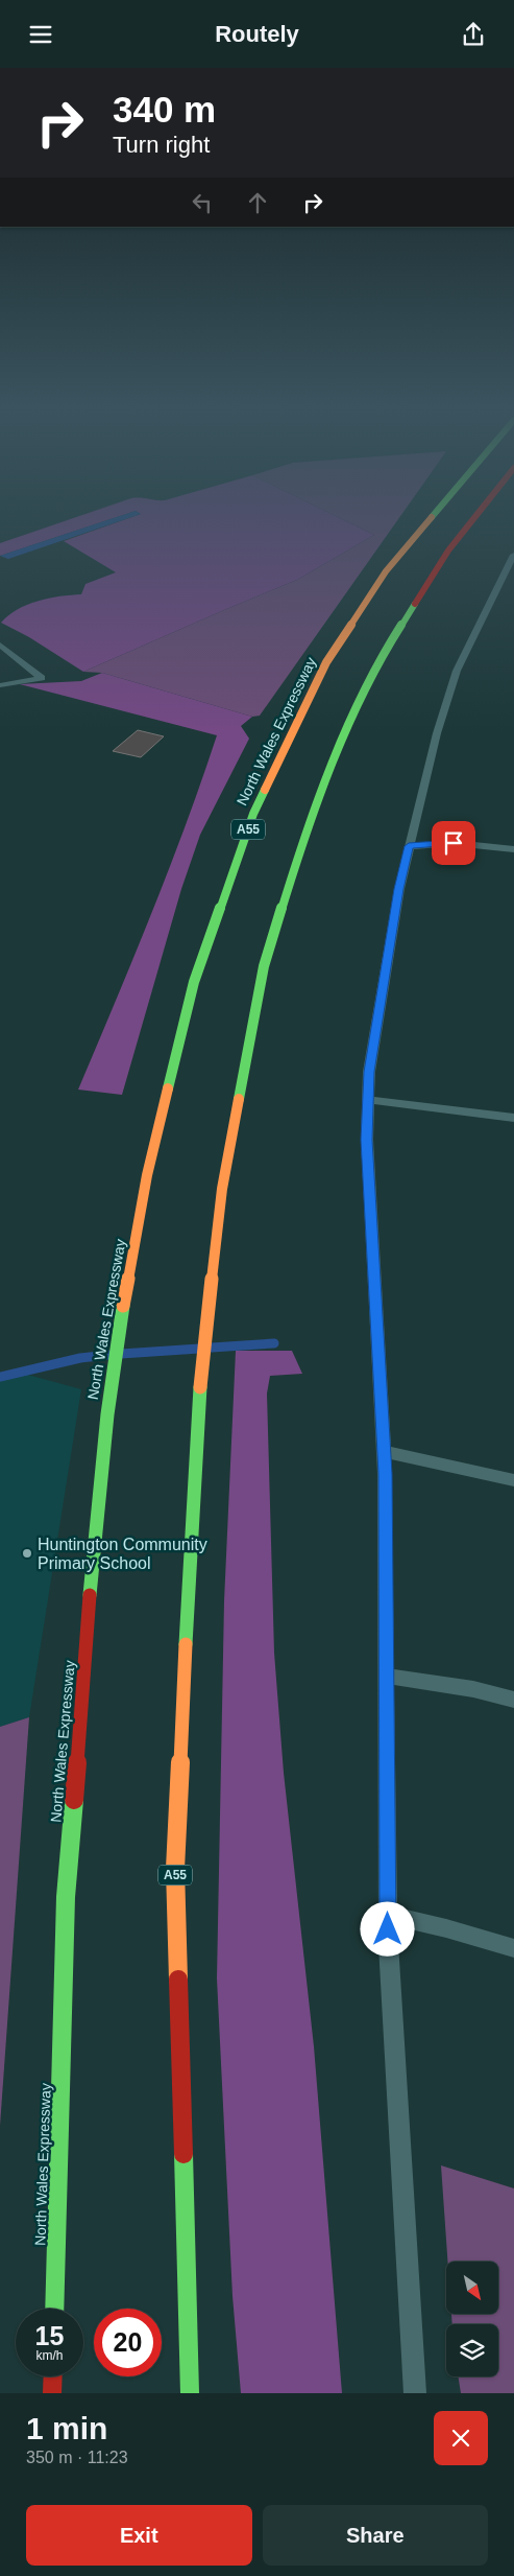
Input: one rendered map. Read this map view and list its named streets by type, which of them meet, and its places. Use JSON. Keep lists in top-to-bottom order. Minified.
{"streets":{"highway":["North Wales Expressway","A55"]},"places":["Huntington Community Primary School"],"north":"bottom right","page":{"header":"Routely","turn":["340 m","Turn right"],"speed":"15 km/h","limit":"20","heading":["1 min","350 m · 11:23"],"buttons":["Exit","Share"]}}
